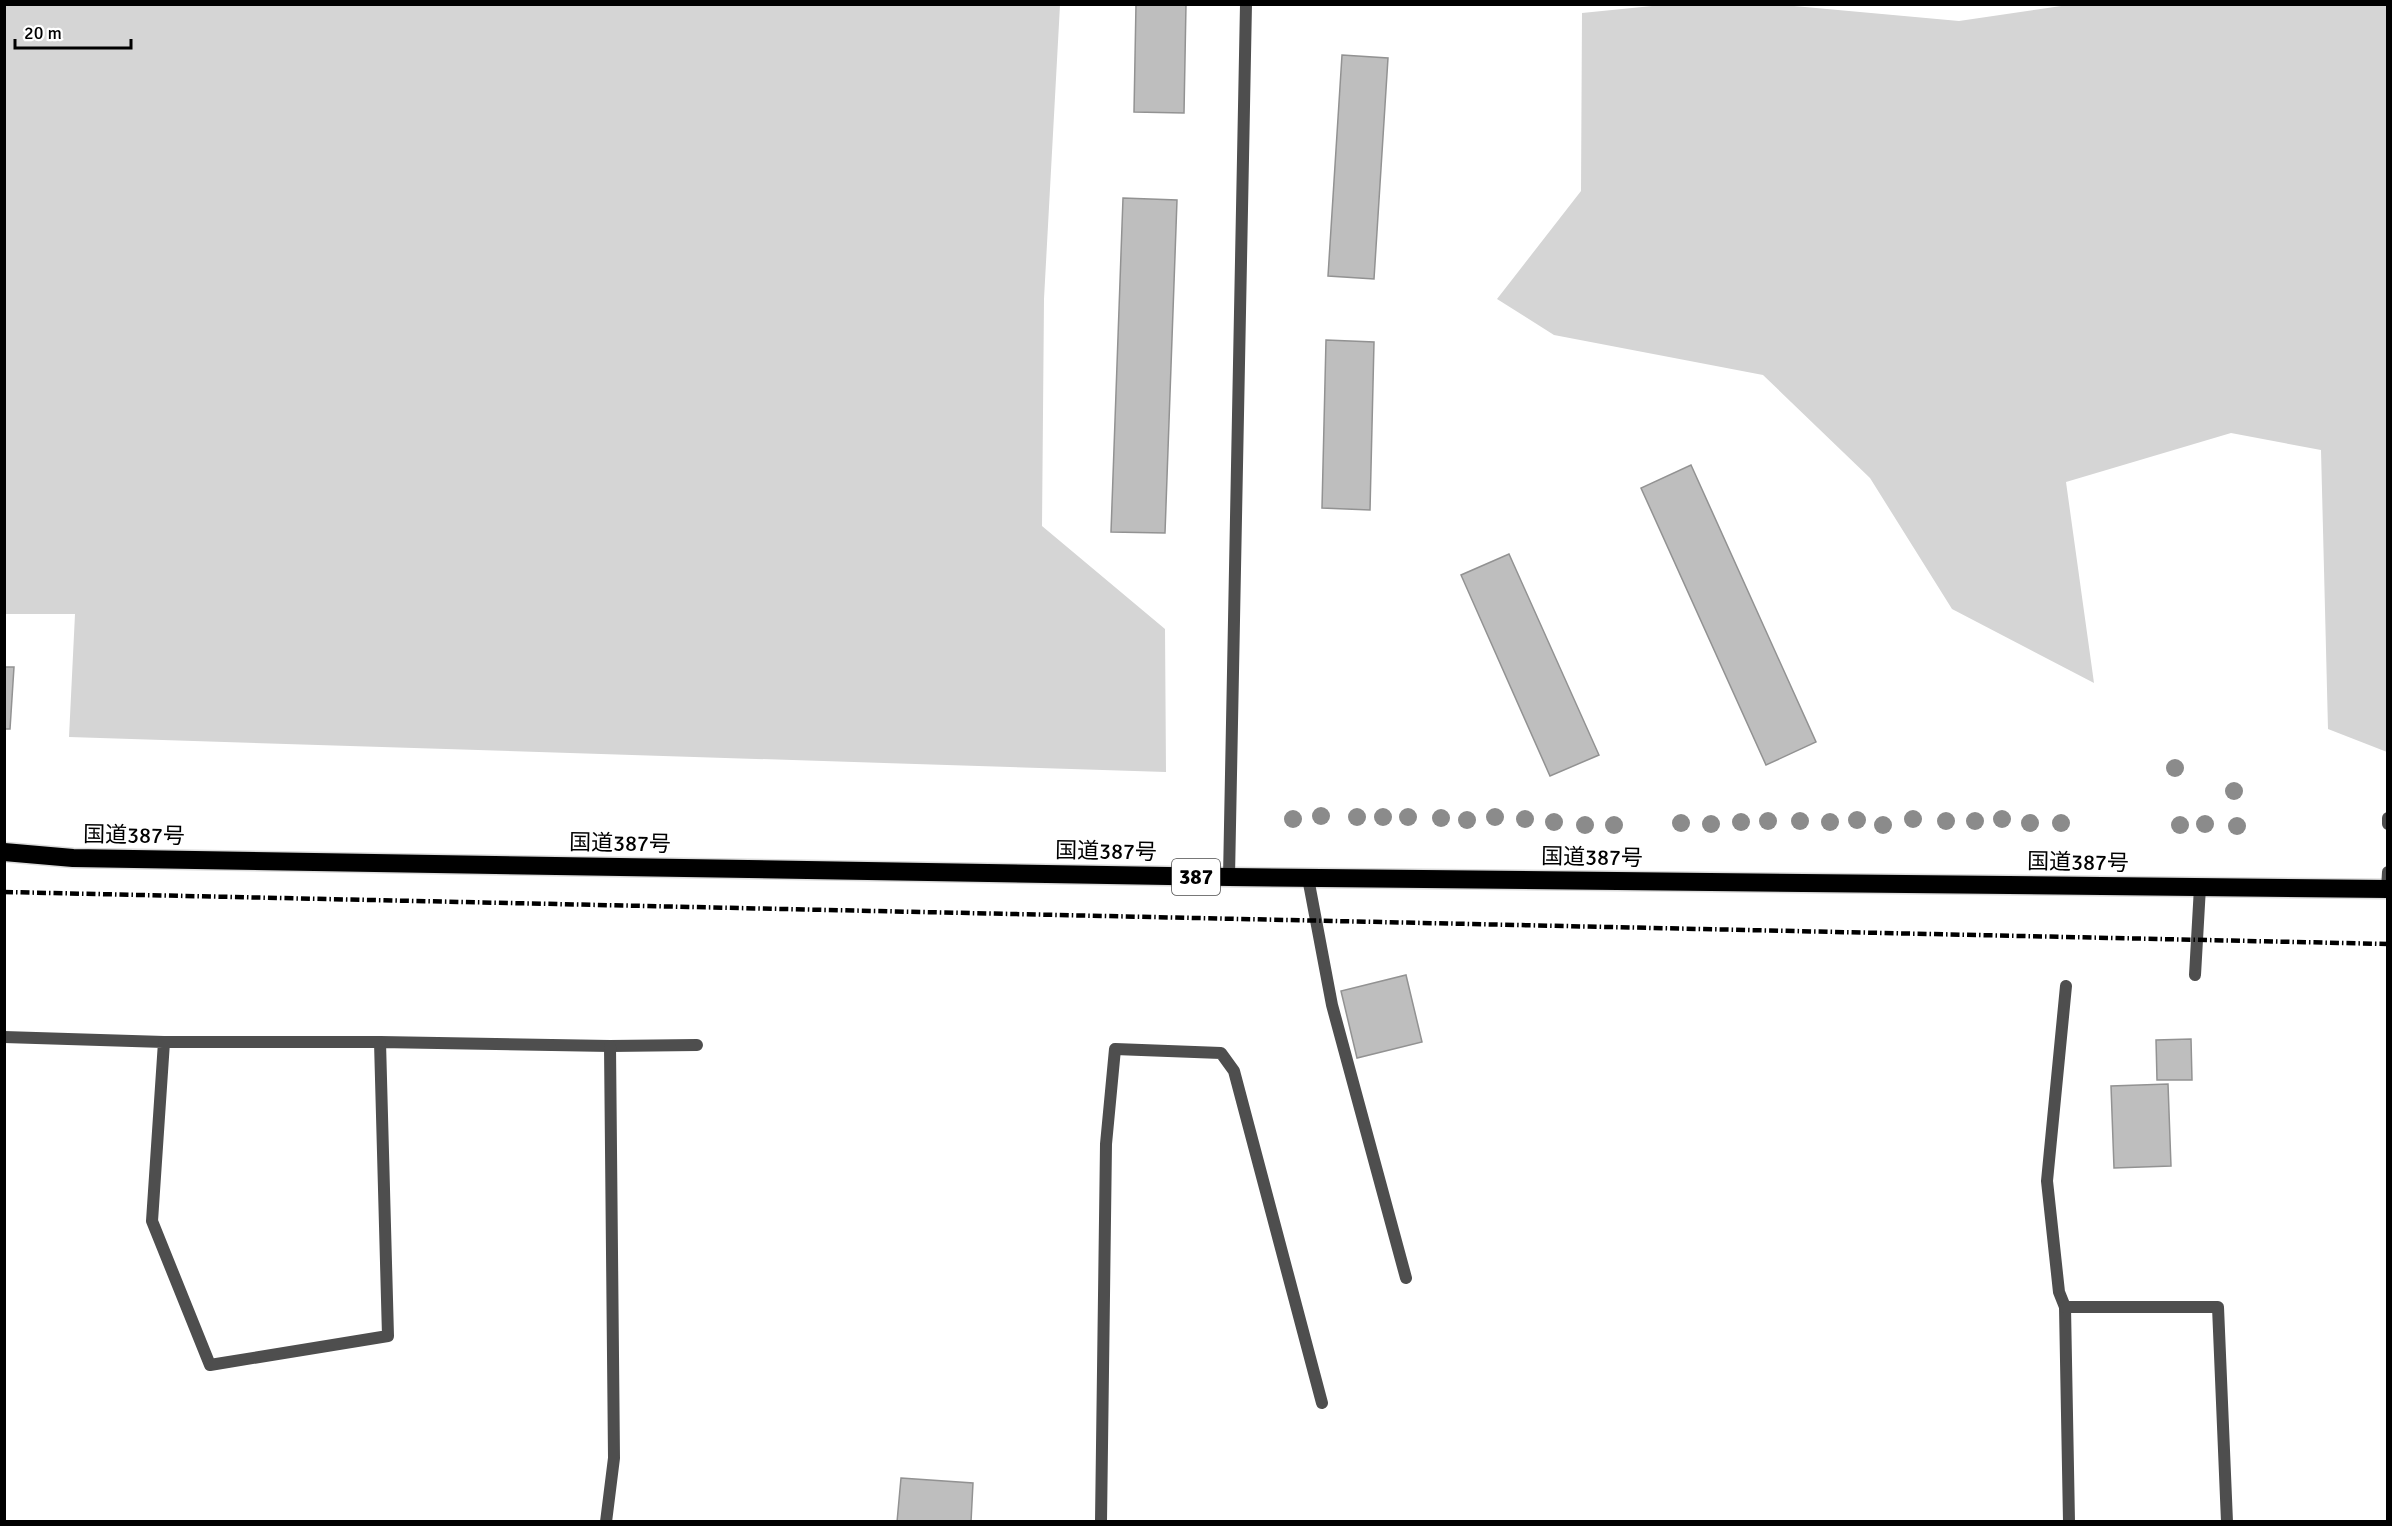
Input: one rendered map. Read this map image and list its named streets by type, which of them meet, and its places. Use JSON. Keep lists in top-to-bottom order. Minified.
{"streets":{"highway":["国道387号","387"]},"scale_bar":"20 m"}
